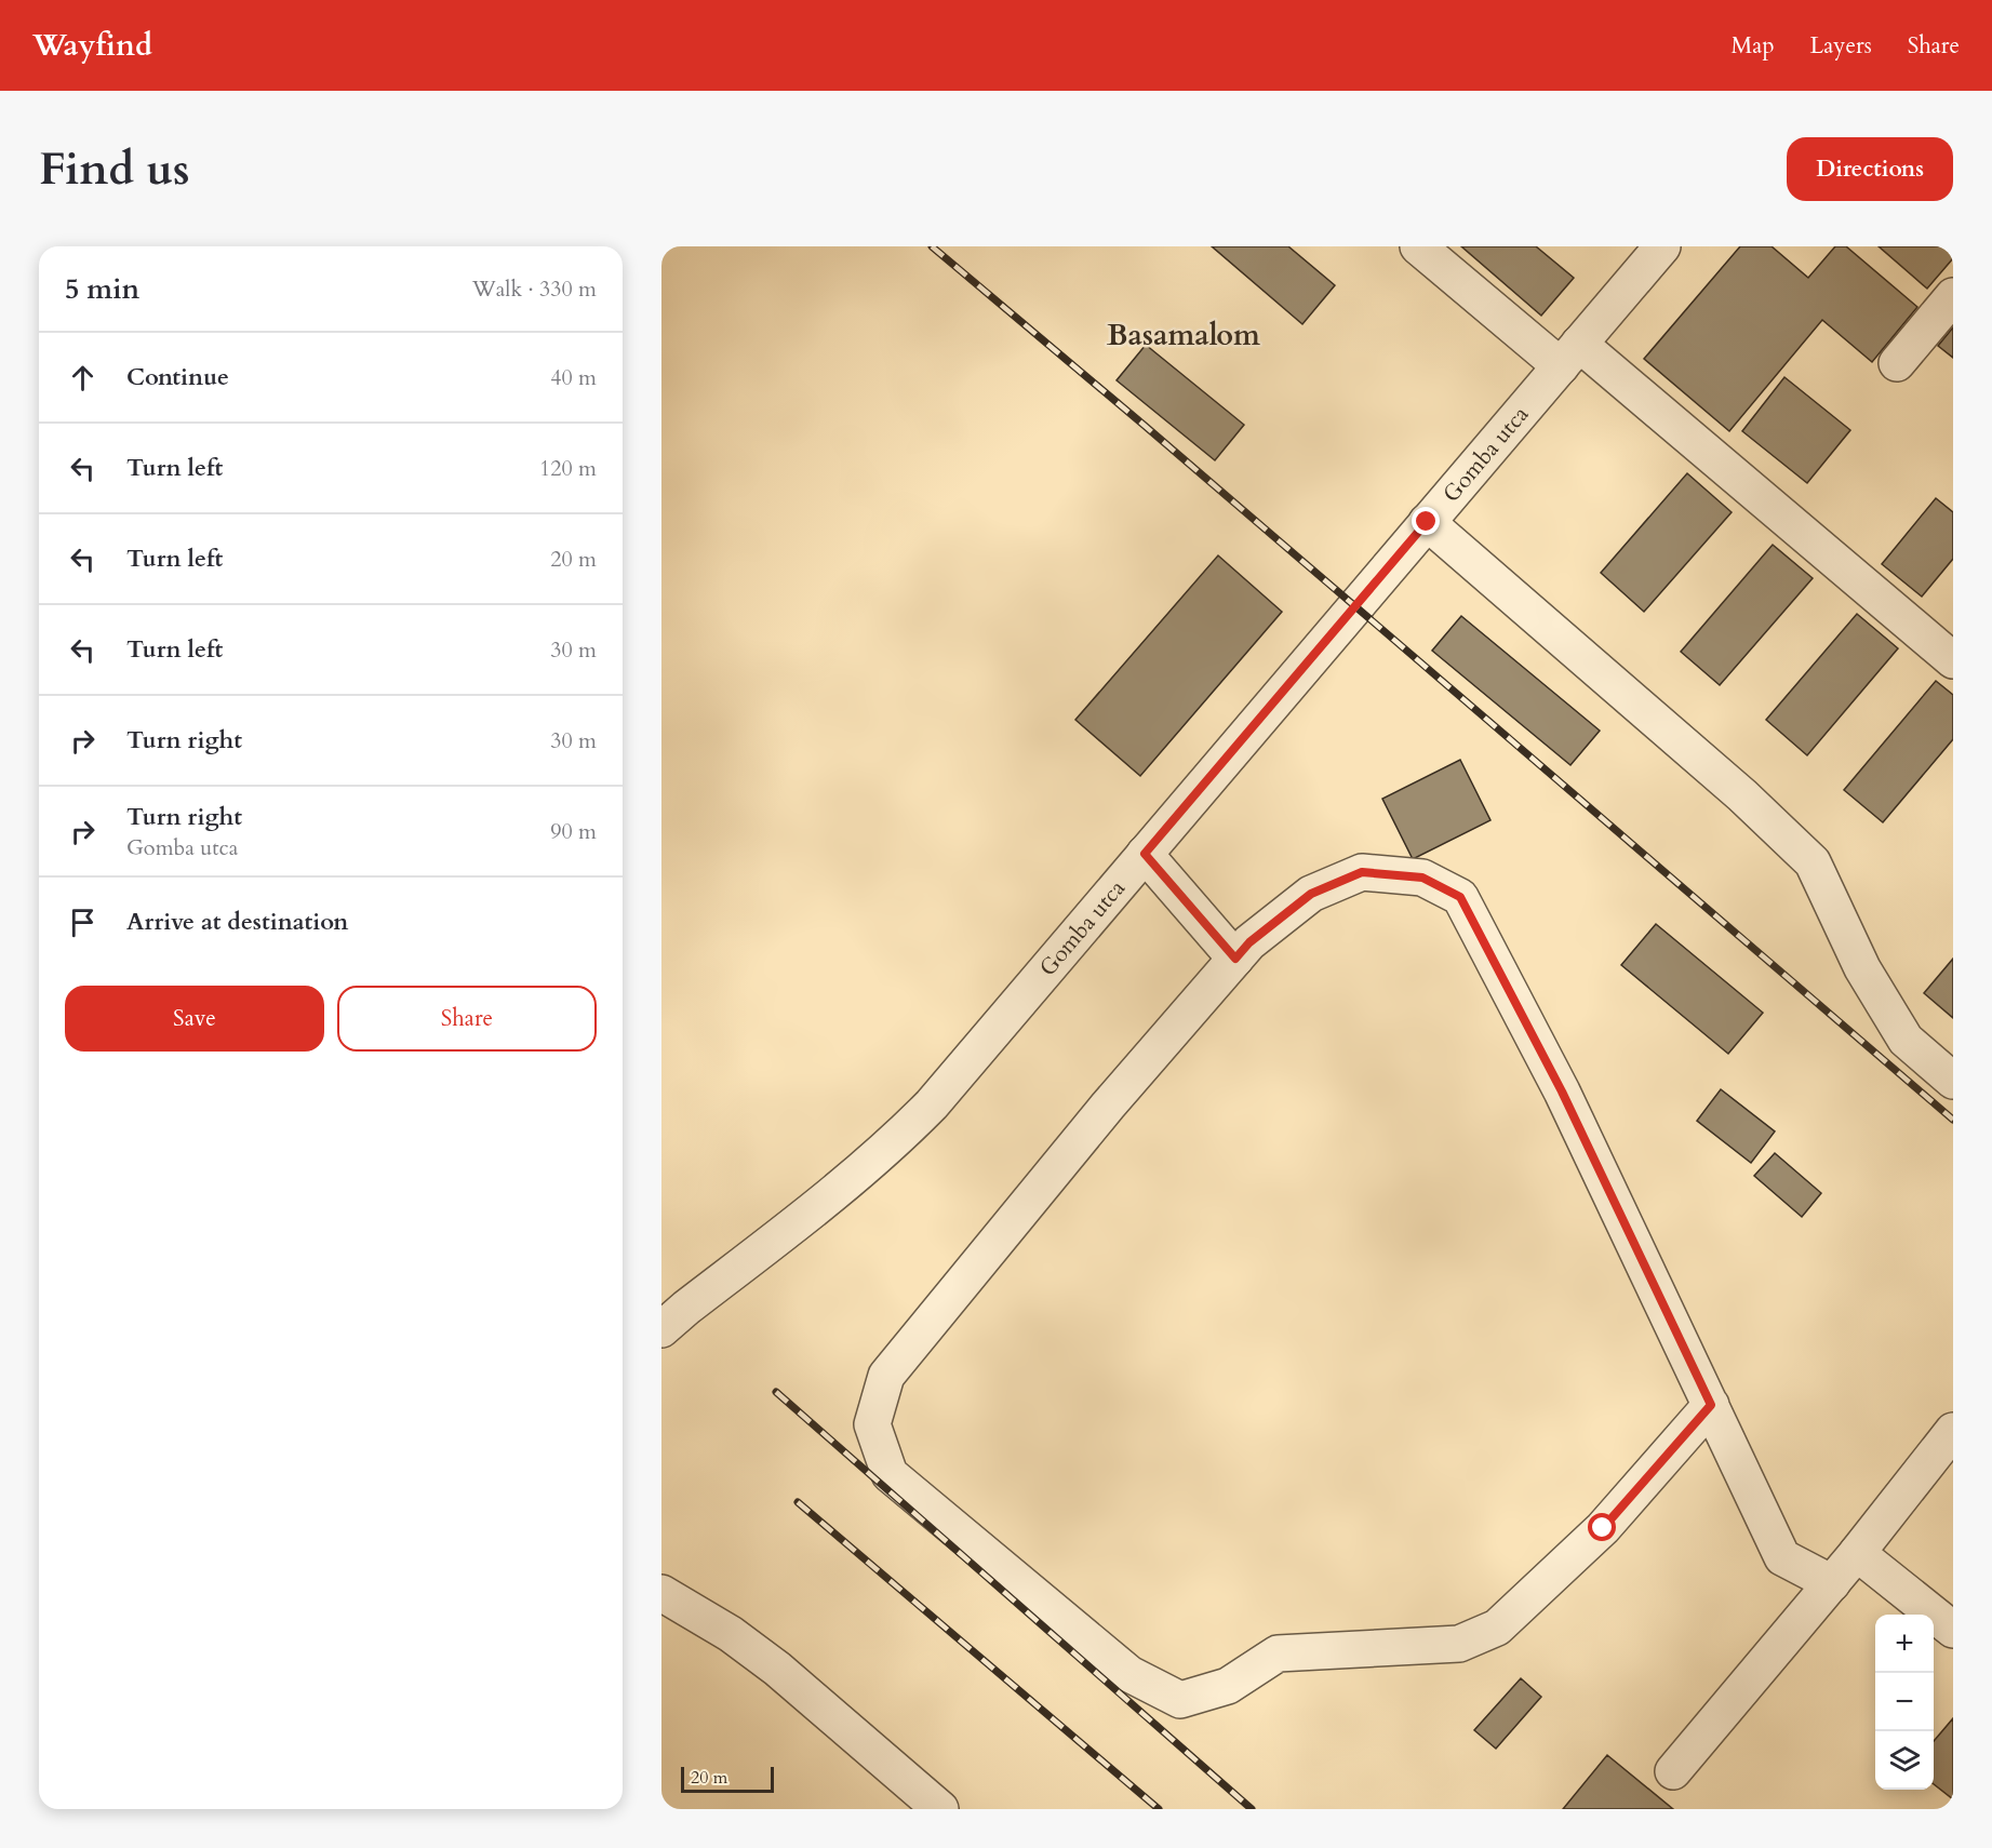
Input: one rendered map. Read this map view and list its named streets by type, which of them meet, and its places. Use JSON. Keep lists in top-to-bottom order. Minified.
{"streets":{"street":["Gomba utca"]},"districts":["Basamalom"],"scale_bar":"20 m","page":{"header":"Wayfind","nav":["Map","Layers","Share"],"buttons":["Directions",["Save","Share"]],"title":"Find us","heading":["5 min","Walk · 330 m"],"list":[["Continue","40 m"],["Turn left","120 m"],["Turn left","20 m"],["Turn left","30 m"],["Turn right","30 m"],["Turn right","Gomba utca","90 m"],"Arrive at destination"],"map_buttons":["+","−"],"scale":"20 m"}}
